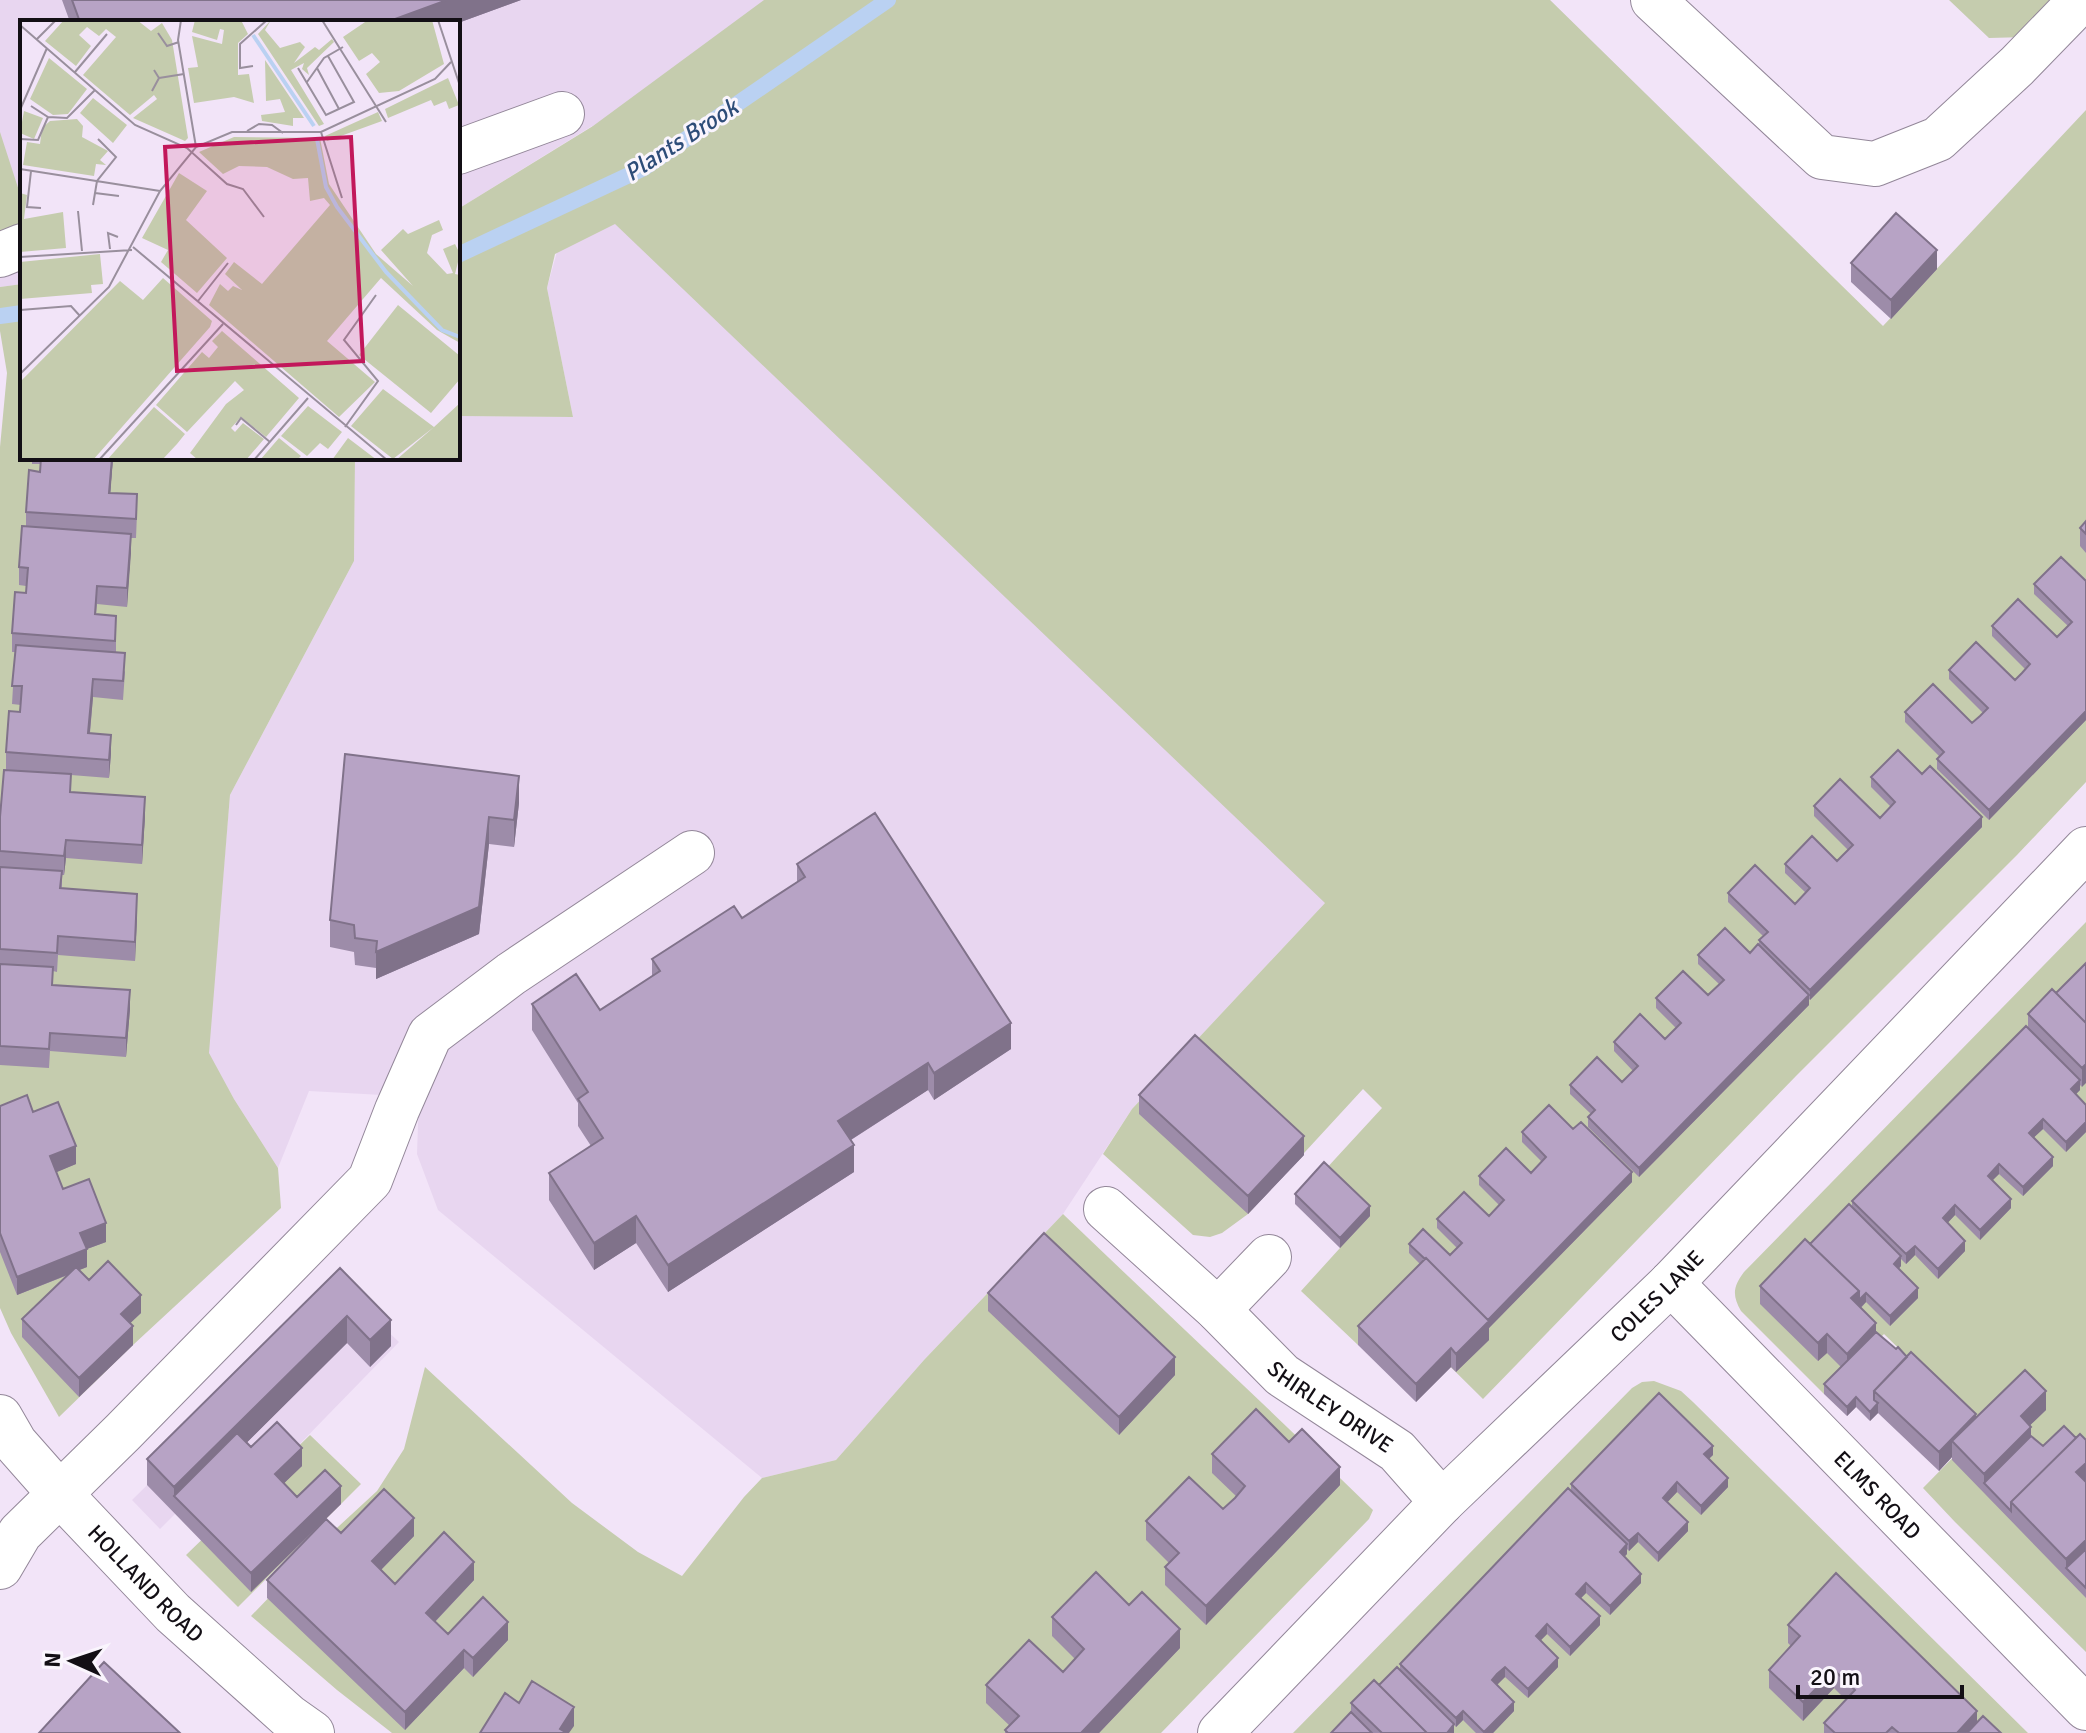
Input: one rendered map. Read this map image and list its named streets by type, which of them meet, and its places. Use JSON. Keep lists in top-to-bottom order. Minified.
{"streets":{"street":["COLES LANE","SHIRLEY DRIVE","ELMS ROAD","HOLLAND ROAD"]},"crossings":[["COLES LANE","SHIRLEY DRIVE"],["COLES LANE","ELMS ROAD"]],"water":["Plants Brook"],"scale_bar":"20 m","north":"left"}
